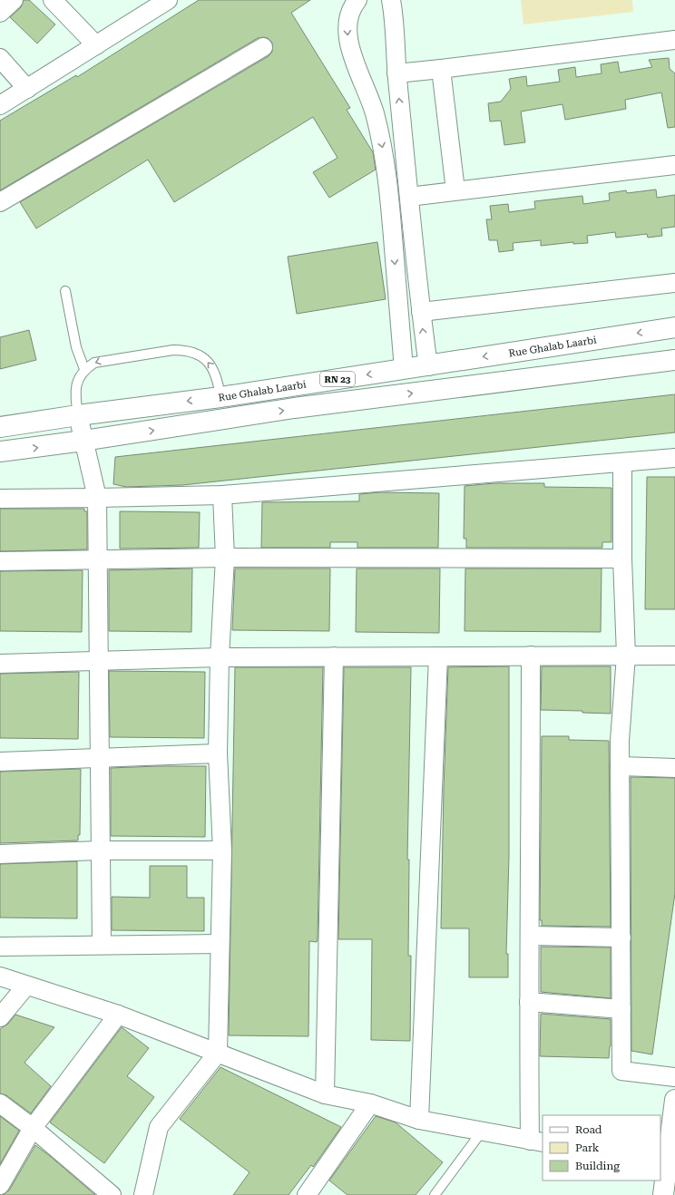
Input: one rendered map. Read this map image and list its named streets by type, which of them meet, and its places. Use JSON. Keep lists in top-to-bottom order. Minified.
{"streets":{"main road":["Rue Ghalab Laarbi","RN 23"]},"legend":["Road","Park","Building"]}
